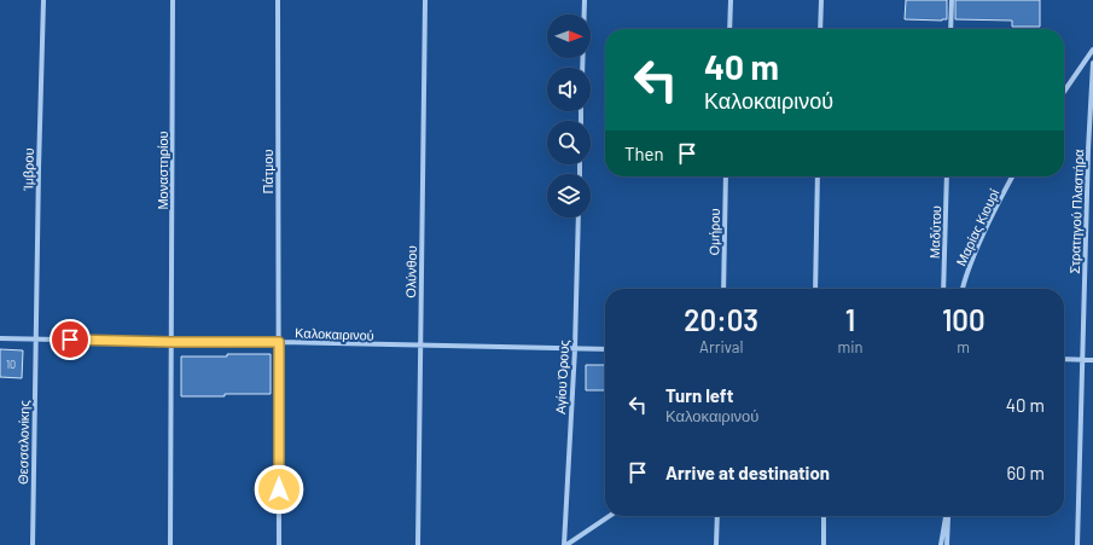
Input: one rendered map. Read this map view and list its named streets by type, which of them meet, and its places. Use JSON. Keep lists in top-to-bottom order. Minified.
{"streets":{"street":["Ίμβρου","Μοναστηρίου","Πάτμου","Στρατηγού Πλαστήρα","Μαρίας Κιουρί","Ομήρου","Μαδύτου","Ολύνθου","Καλοκαιρινού","Αγίου Όρους","Θεσσαλονίκης"]},"crossings":[["Ίμβρου","Καλοκαιρινού"],["Ίμβρου","Θεσσαλονίκης"],["Μοναστηρίου","Καλοκαιρινού"],["Πάτμου","Καλοκαιρινού"],["Ολύνθου","Καλοκαιρινού"],["Καλοκαιρινού","Αγίου Όρους"],["Καλοκαιρινού","Θεσσαλονίκης"]],"house_numbers":["10"],"north":"right","page":{"turn":["40 m","Καλοκαιρινού"],"then":"Then","eta":["20:03","Arrival","1","min","100","m"],"list":[{"name":"Turn left","note":"Καλοκαιρινού","value":"40 m"},{"name":"Arrive at destination","value":"60 m"}]}}
